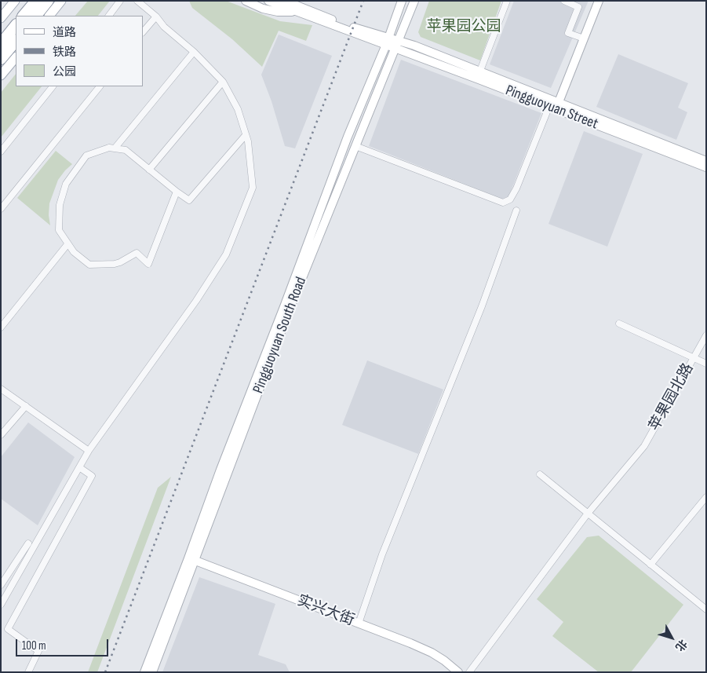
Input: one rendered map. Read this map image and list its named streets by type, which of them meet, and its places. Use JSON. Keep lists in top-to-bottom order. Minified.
{"streets":{"main road":["Pingguoyuan Street","Pingguoyuan South Road","实兴大街"],"street":["苹果园北路"]},"crossings":[["Pingguoyuan Street","Pingguoyuan South Road"],["Pingguoyuan South Road","实兴大街"]],"parks":["苹果园公园"],"legend":["道路","铁路","公园"],"scale_bar":"100 m","north":"bottom right"}
